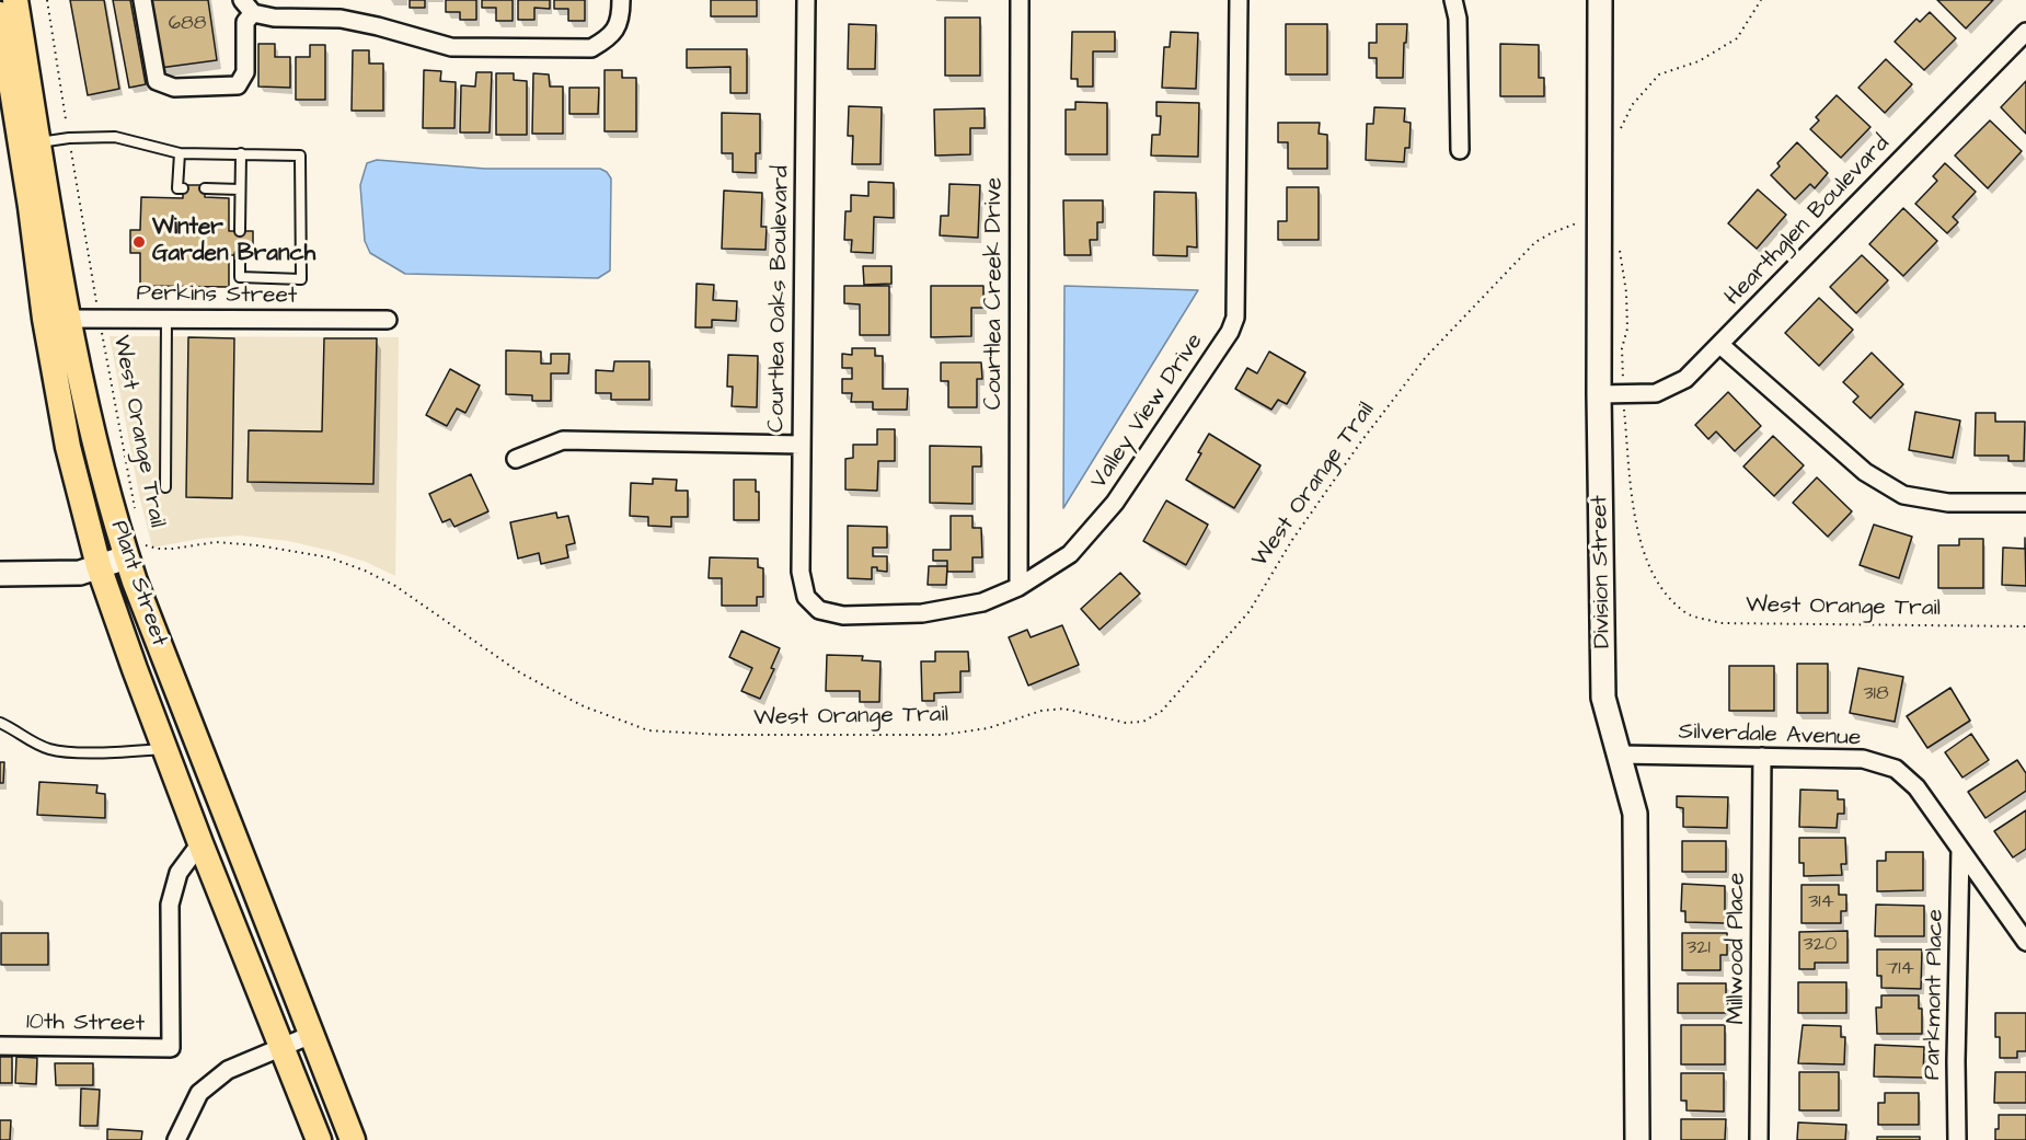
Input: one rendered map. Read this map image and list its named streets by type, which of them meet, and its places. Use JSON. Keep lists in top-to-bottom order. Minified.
{"streets":{"main road":["Plant Street"],"street":["Hearthglen Boulevard","Courtlea Creek Drive","Perkins Street","Courtlea Oaks Boulevard","Valley View Drive","Division Street","Silverdale Avenue","Millwood Place","Parkmont Place","10th Street"],"path":["West Orange Trail"]},"crossings":[["Hearthglen Boulevard","Division Street"],["Courtlea Creek Drive","Valley View Drive"],["Perkins Street","Plant Street"],["Courtlea Oaks Boulevard","Valley View Drive"],["Division Street","Silverdale Avenue"],["Plant Street","10th Street"],["Silverdale Avenue","Millwood Place"],["Silverdale Avenue","Parkmont Place"]],"places":["Winter Garden Branch"],"house_numbers":["688","318","314","320","321","714"]}
